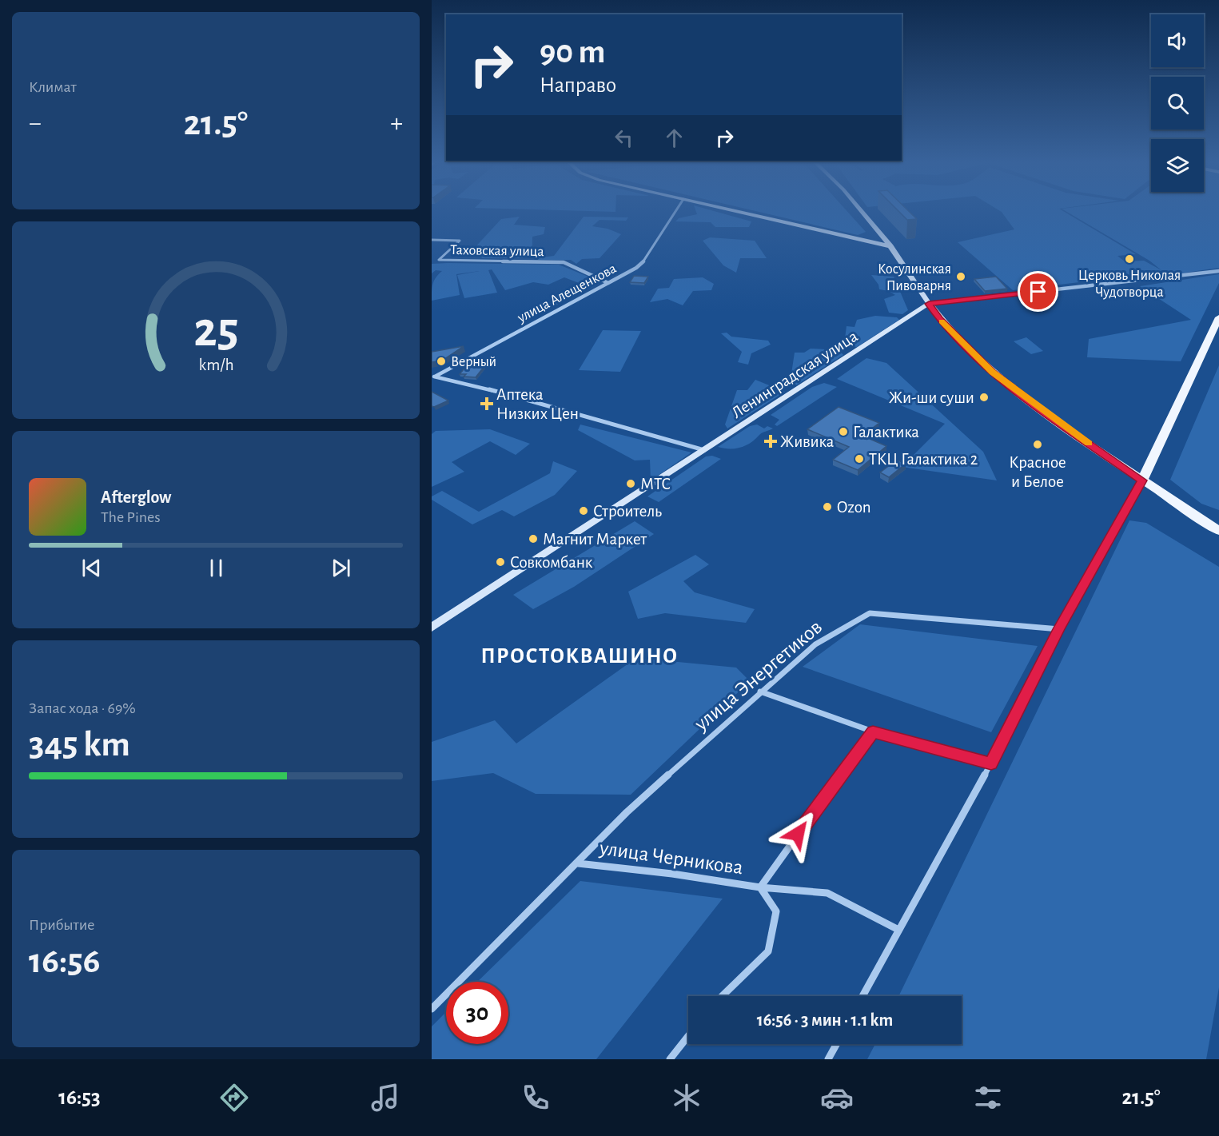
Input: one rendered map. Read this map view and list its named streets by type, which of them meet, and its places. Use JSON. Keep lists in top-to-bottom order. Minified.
{"streets":{"main road":["Ленинградская улица"],"street":["Таховская улица","улица Алещенкова","улица Энергетиков","улица Черникова"]},"crossings":[["Таховская улица","улица Алещенкова"],["улица Энергетиков","улица Черникова"]],"districts":["ПРОСТОКВАШИНО"],"places":{"other":["Церковь Николая Чудотворца","Косулинская Пивоварня","Верный","Жи-ши суши","Галактика","Красное и Белое","ТКЦ Галактика 2","МТС","Ozon","Строитель","Магнит Маркет","Совкомбанк"],"health":["Аптека Низких Цен","Живика"]},"page":{"tile":["Климат",["Запас хода · 69%","345 km"],["Прибытие","16:56"]],"turn":["90 m","Направо"],"heat":["−","21.5°","+"],"song":["Afterglow","The Pines"],"limit":"30","trip":"16:56 · 3 мин · 1.1 km","tabs":["16:53","21.5°"],"gauge":["25","km/h"]}}
